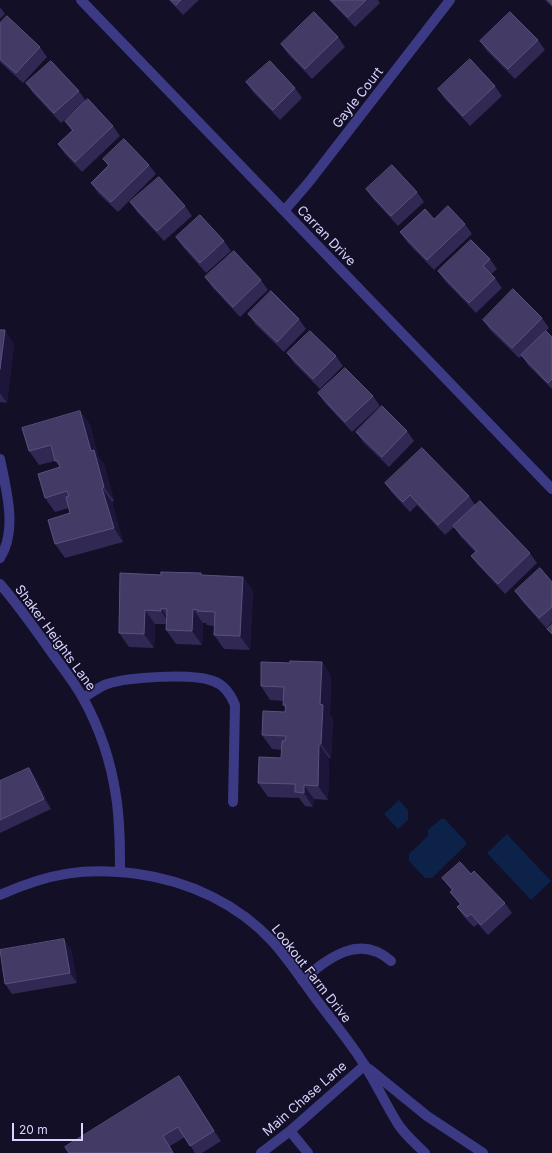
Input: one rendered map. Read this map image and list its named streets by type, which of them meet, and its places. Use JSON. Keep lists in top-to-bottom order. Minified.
{"streets":{"street":["Gayle Court","Carran Drive","Shaker Heights Lane","Lookout Farm Drive","Main Chase Lane"]},"crossings":[["Gayle Court","Carran Drive"],["Shaker Heights Lane","Lookout Farm Drive"],["Lookout Farm Drive","Main Chase Lane"]],"scale_bar":"20 m"}
